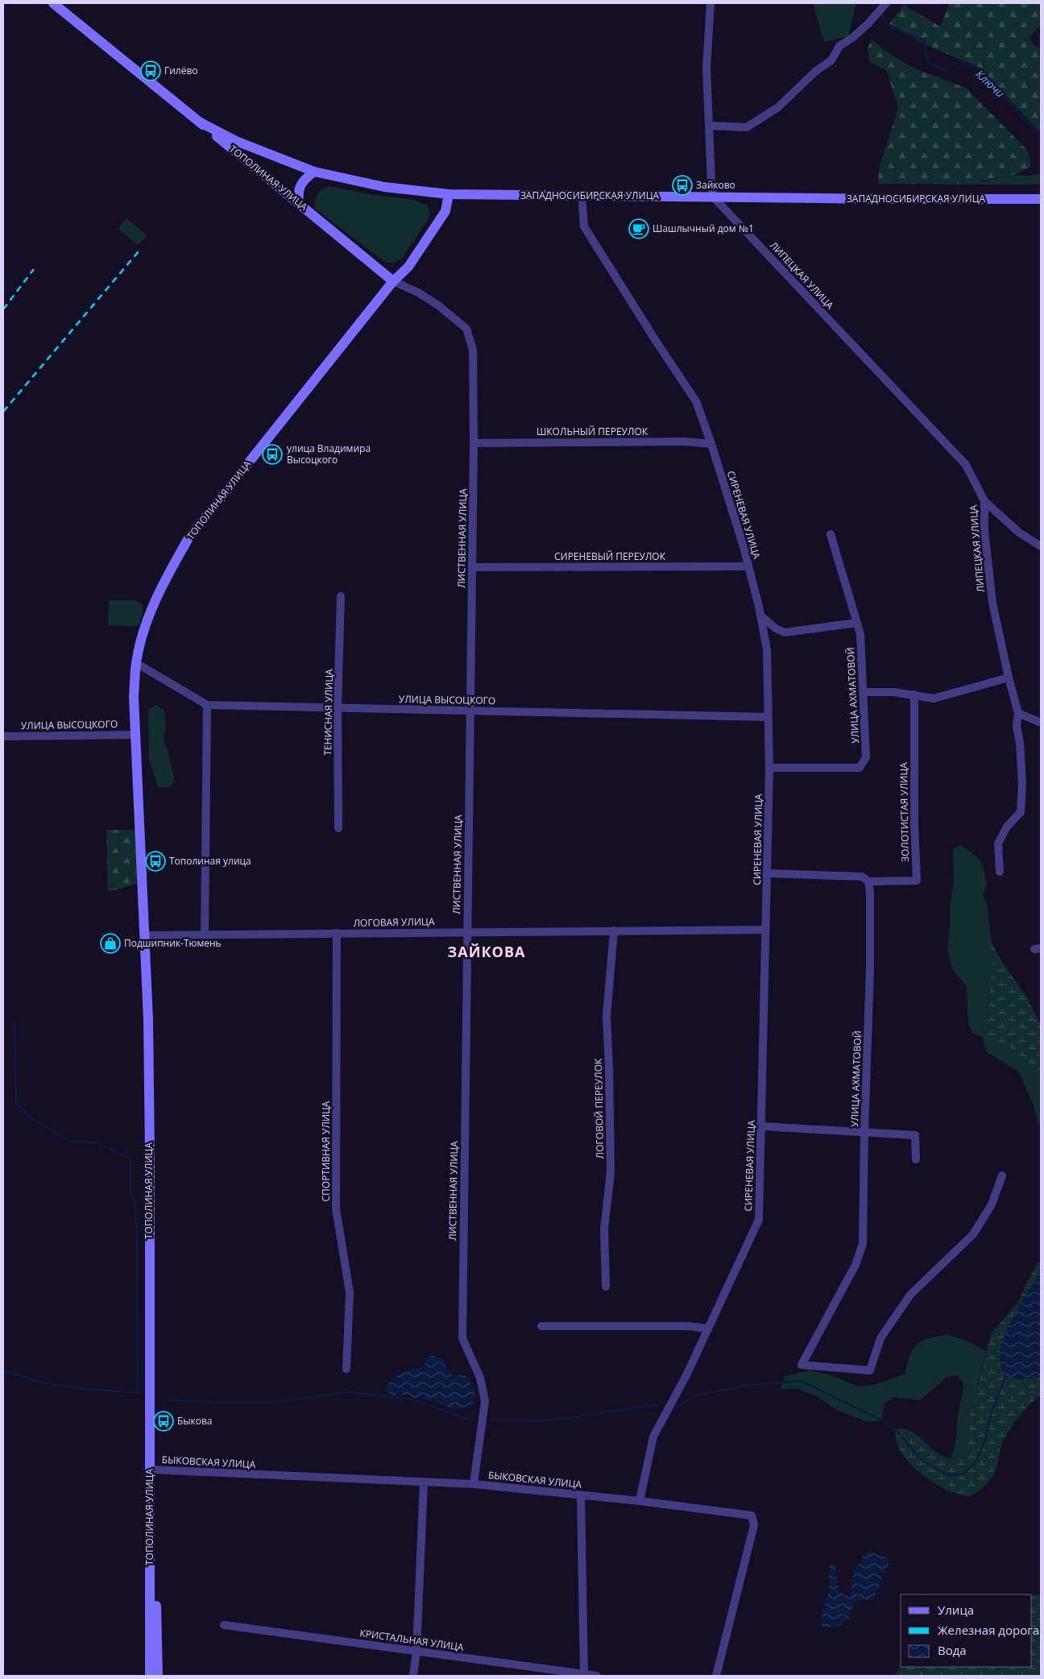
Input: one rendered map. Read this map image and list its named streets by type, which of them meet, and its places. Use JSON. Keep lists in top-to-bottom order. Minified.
{"streets":{"main road":["ТОПОЛИНАЯ УЛИЦА","ЗАПАДНОСИБИРСКАЯ УЛИЦА"],"street":["ЛИПЕЦКАЯ УЛИЦА","ШКОЛЬНЫЙ ПЕРЕУЛОК","СИРЕНЕВАЯ УЛИЦА","ЛИСТВЕННАЯ УЛИЦА","СИРЕНЕВЫЙ ПЕРЕУЛОК","УЛИЦА АХМАТОВОЙ","УЛИЦА ВЫСОЦКОГО","ТЕНИСНАЯ УЛИЦА","ЗОЛОТИСТАЯ УЛИЦА","ЛОГОВАЯ УЛИЦА","ЛОГОВОЙ ПЕРЕУЛОК","СПОРТИВНАЯ УЛИЦА","БЫКОВСКАЯ УЛИЦА","КРИСТАЛЬНАЯ УЛИЦА"]},"crossings":[["ТОПОЛИНАЯ УЛИЦА","ЗАПАДНОСИБИРСКАЯ УЛИЦА"],["ТОПОЛИНАЯ УЛИЦА","ЛИСТВЕННАЯ УЛИЦА"],["ТОПОЛИНАЯ УЛИЦА","УЛИЦА ВЫСОЦКОГО"],["ТОПОЛИНАЯ УЛИЦА","ЛОГОВАЯ УЛИЦА"],["ТОПОЛИНАЯ УЛИЦА","БЫКОВСКАЯ УЛИЦА"],["ЗАПАДНОСИБИРСКАЯ УЛИЦА","ЛИПЕЦКАЯ УЛИЦА"],["ЗАПАДНОСИБИРСКАЯ УЛИЦА","СИРЕНЕВАЯ УЛИЦА"],["ШКОЛЬНЫЙ ПЕРЕУЛОК","СИРЕНЕВАЯ УЛИЦА"],["ШКОЛЬНЫЙ ПЕРЕУЛОК","ЛИСТВЕННАЯ УЛИЦА"],["СИРЕНЕВАЯ УЛИЦА","СИРЕНЕВЫЙ ПЕРЕУЛОК"],["СИРЕНЕВАЯ УЛИЦА","УЛИЦА АХМАТОВОЙ"],["СИРЕНЕВАЯ УЛИЦА","УЛИЦА ВЫСОЦКОГО"],["СИРЕНЕВАЯ УЛИЦА","ЛОГОВАЯ УЛИЦА"],["СИРЕНЕВАЯ УЛИЦА","БЫКОВСКАЯ УЛИЦА"],["ЛИСТВЕННАЯ УЛИЦА","СИРЕНЕВЫЙ ПЕРЕУЛОК"],["ЛИСТВЕННАЯ УЛИЦА","УЛИЦА ВЫСОЦКОГО"],["ЛИСТВЕННАЯ УЛИЦА","ЛОГОВАЯ УЛИЦА"],["ЛИСТВЕННАЯ УЛИЦА","БЫКОВСКАЯ УЛИЦА"],["УЛИЦА АХМАТОВОЙ","ЗОЛОТИСТАЯ УЛИЦА"],["УЛИЦА ВЫСОЦКОГО","ТЕНИСНАЯ УЛИЦА"],["ЛОГОВАЯ УЛИЦА","ЛОГОВОЙ ПЕРЕУЛОК"],["ЛОГОВАЯ УЛИЦА","СПОРТИВНАЯ УЛИЦА"]],"districts":["ЗАЙКОВА"],"water":["Ключи"],"places":{"bus stop":["Гилёво","Зайково","улица Владимира Высоцкого","Тополиная улица","Быкова"],"cafe":["Шашлычный дом №1"],"shop":["Подшипник-Тюмень"]},"legend":["Улица","Железная дорога","Вода"]}
